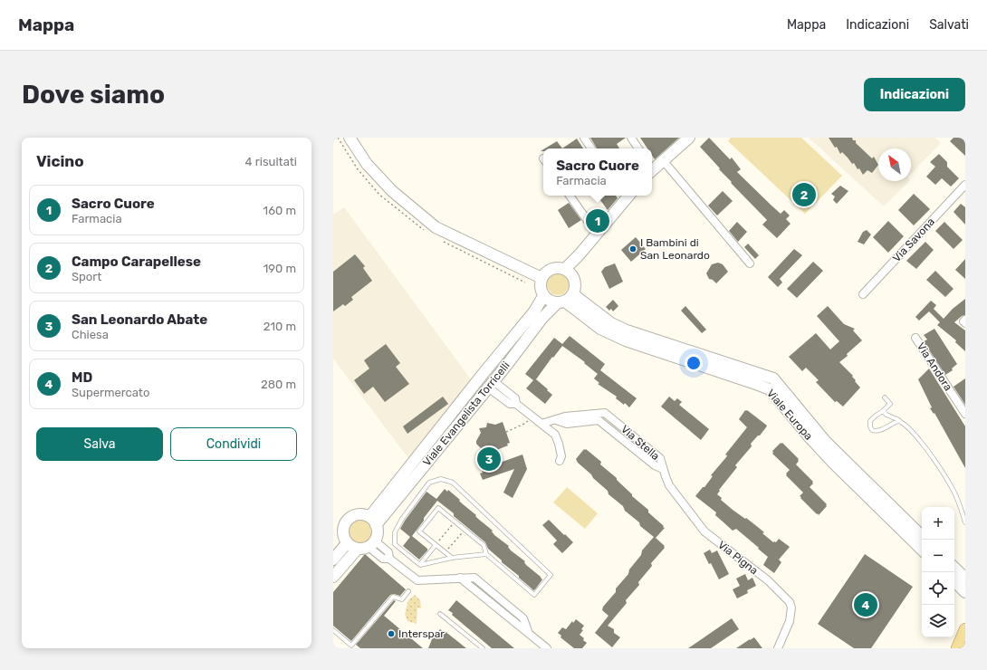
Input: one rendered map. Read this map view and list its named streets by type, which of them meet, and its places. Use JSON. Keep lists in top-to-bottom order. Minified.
{"streets":{"street":["Via Savona","Via Andora","Viale Evangelista Torricelli","Viale Europa","Via Stella","Via Pigna"]},"crossings":[["Viale Evangelista Torricelli","Viale Europa"],["Via Stella","Via Pigna"]],"places":["I Bambini di San Leonardo","Interspar"],"north":"top left","page":{"header":"Mappa","nav":["Mappa","Indicazioni","Salvati"],"buttons":["Indicazioni",["Salva","Condividi"]],"title":"Dove siamo","heading":["Vicino","4 risultati"],"popup":["Sacro Cuore","Farmacia"],"pins":["2","1","3","4"],"list":[{"mark":"1","name":"Sacro Cuore","note":"Farmacia","value":"160 m"},{"mark":"2","name":"Campo Carapellese","note":"Sport","value":"190 m"},{"mark":"3","name":"San Leonardo Abate","note":"Chiesa","value":"210 m"},{"mark":"4","name":"MD","note":"Supermercato","value":"280 m"}],"map_buttons":["+","−"]}}
